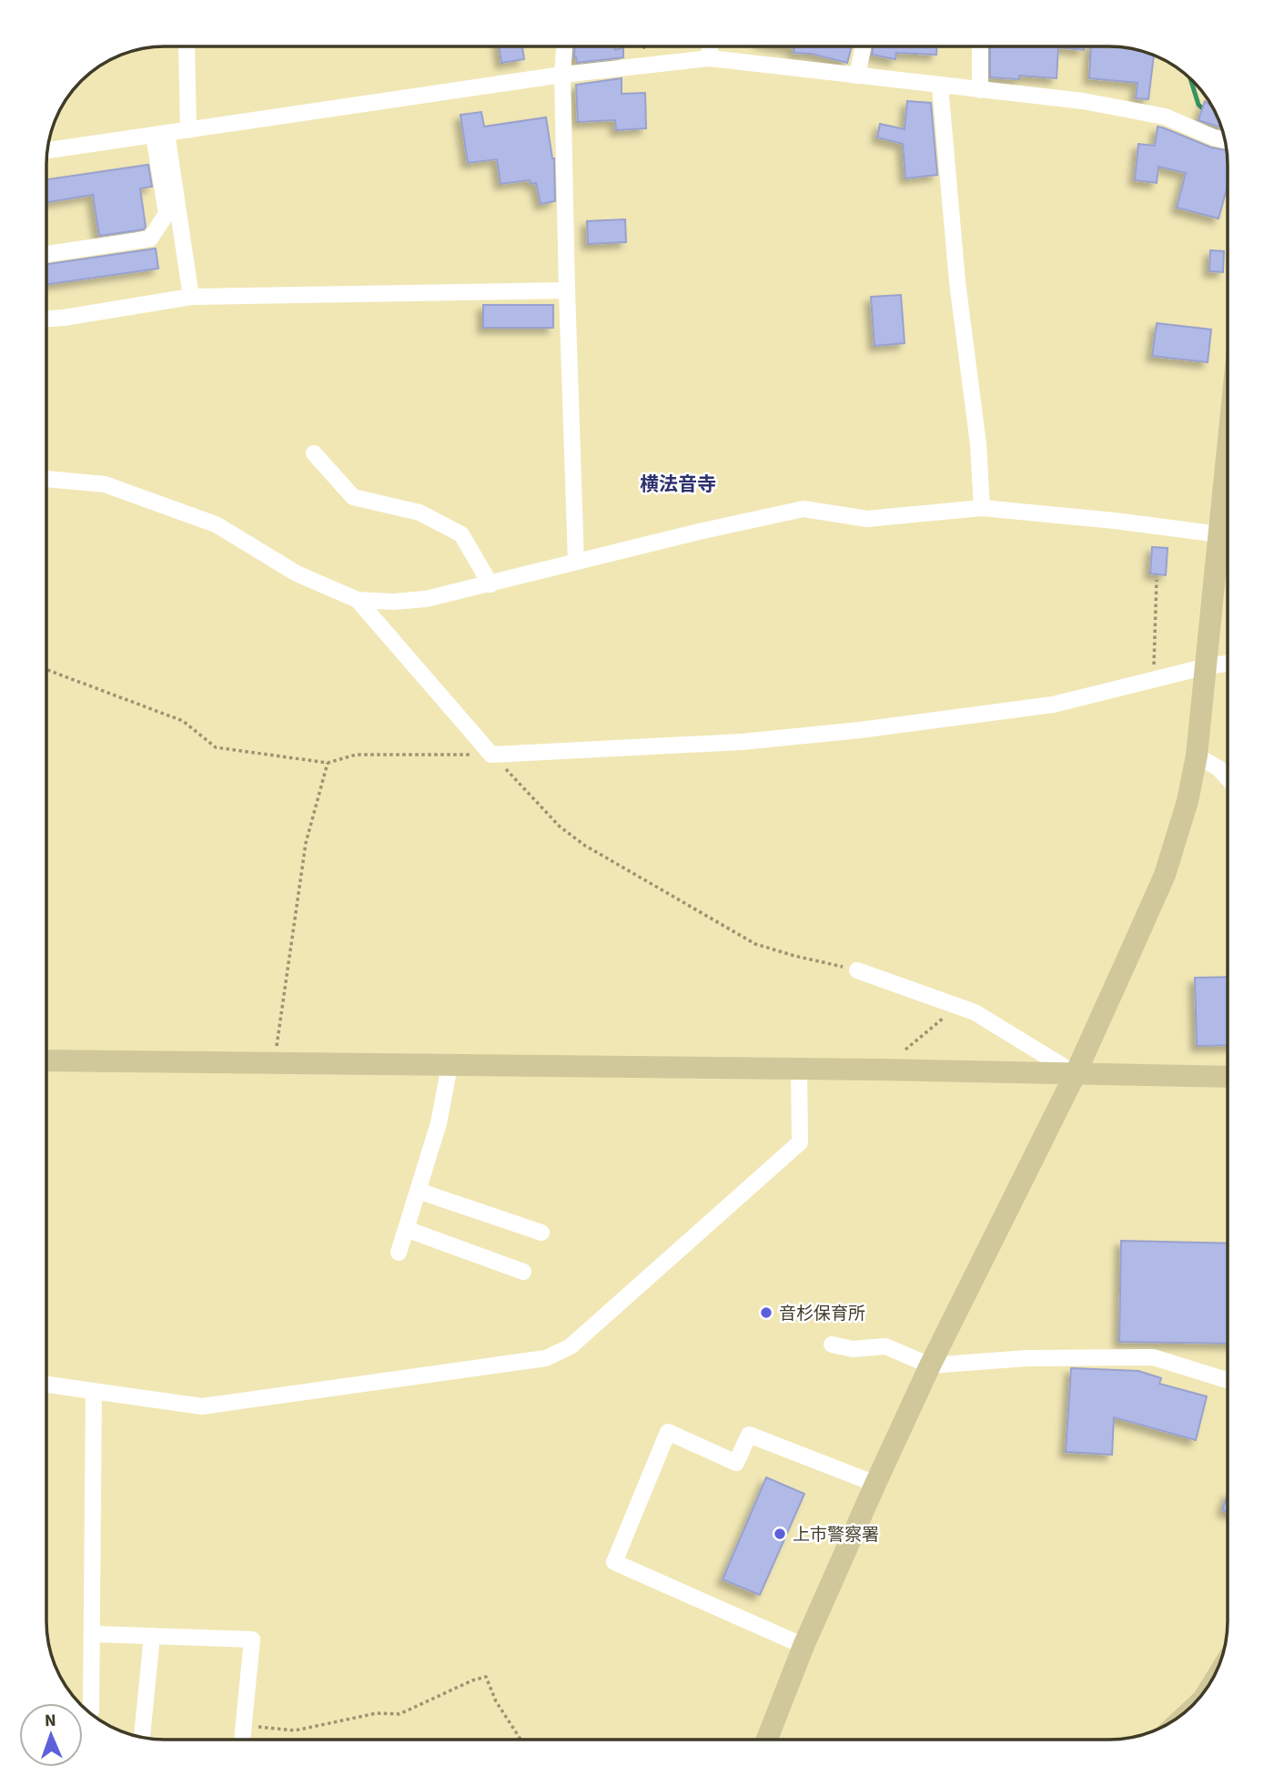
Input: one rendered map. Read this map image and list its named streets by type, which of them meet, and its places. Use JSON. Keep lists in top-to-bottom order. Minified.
{"districts":["横法音寺"],"places":["音杉保育所","上市警察署"],"north":"top"}
